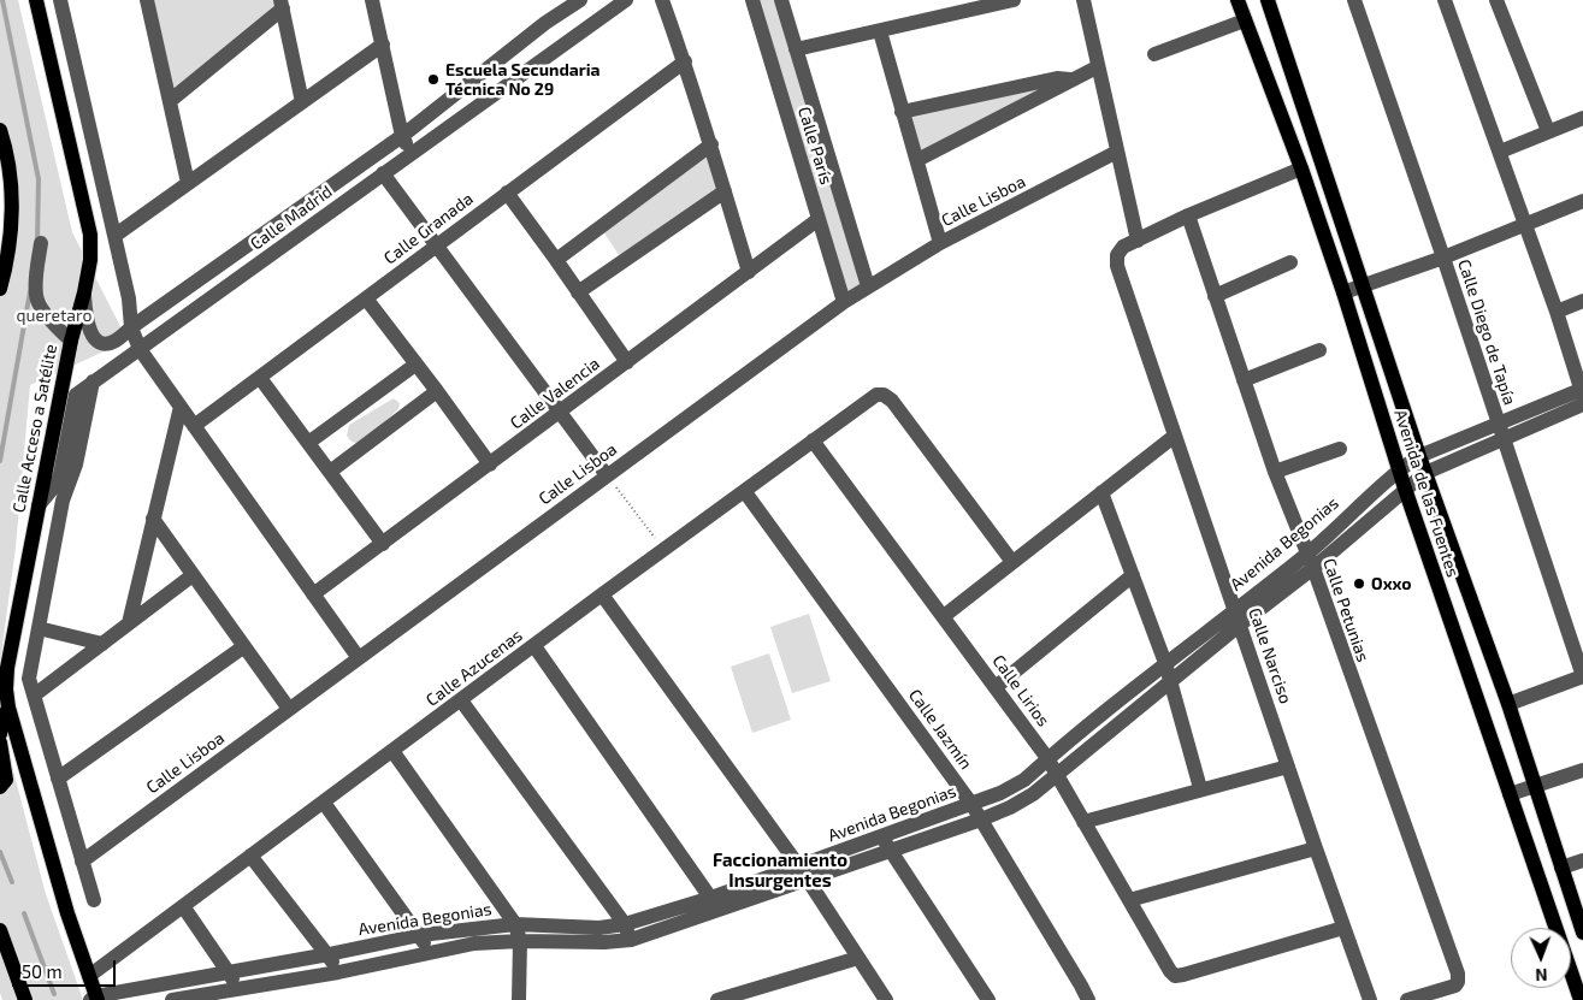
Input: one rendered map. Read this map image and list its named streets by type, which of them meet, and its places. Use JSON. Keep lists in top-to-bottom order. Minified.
{"streets":{"main road":["Calle Acceso a Satélite","Avenida de las Fuentes"],"street":["Calle París","Calle Lisboa","Calle Madrid","Calle Granada","Calle Diego de Tapía","Calle Valencia","Avenida Begonias","Calle Petunias","Calle Narciso","Calle Azucenas","Calle Lirios","Calle Jazmín"]},"crossings":[["Calle París","Calle Lisboa"],["Calle París","Calle Valencia"],["Calle Madrid","Calle Acceso a Satélite"],["Calle Diego de Tapía","Avenida Begonias"],["Calle Acceso a Satélite","Avenida Begonias"],["Calle Acceso a Satélite","Calle Azucenas"],["Avenida de las Fuentes","Avenida Begonias"],["Avenida Begonias","Calle Petunias"],["Avenida Begonias","Calle Narciso"],["Avenida Begonias","Calle Lirios"],["Avenida Begonias","Calle Jazmín"],["Calle Narciso","Calle Lirios"],["Calle Azucenas","Calle Lirios"],["Calle Azucenas","Calle Jazmín"]],"districts":["Faccionamiento Insurgentes"],"parks":["queretaro"],"places":["Escuela Secundaria Técnica No 29","Oxxo"],"scale_bar":"50 m","north":"bottom"}
